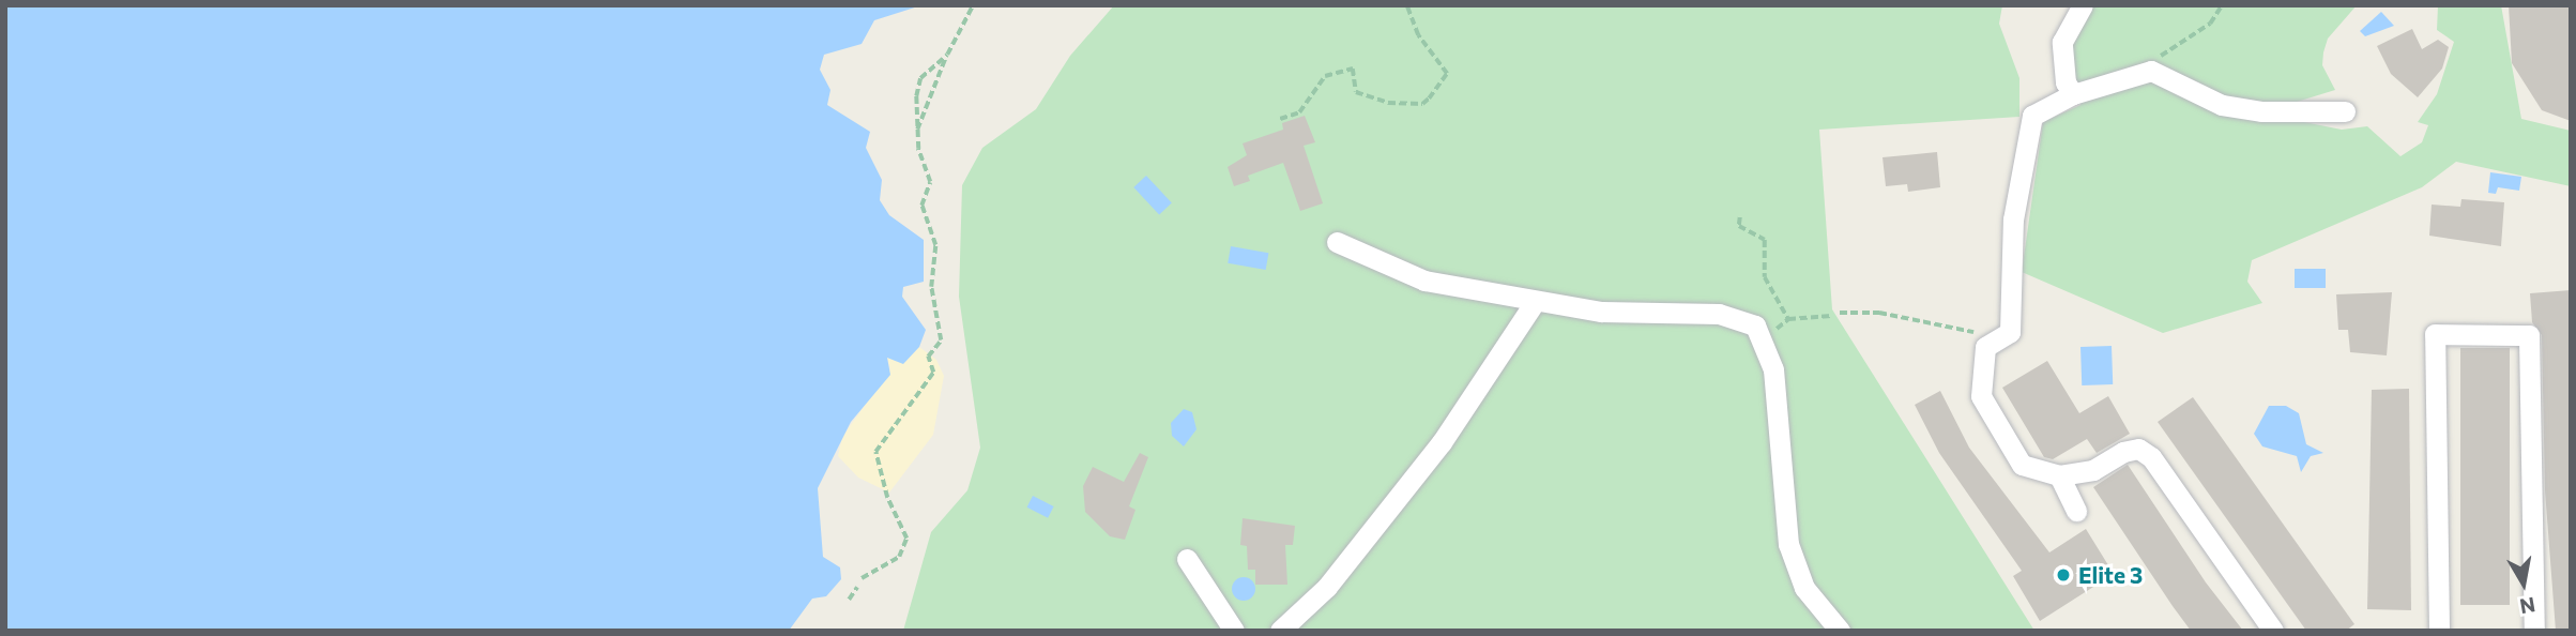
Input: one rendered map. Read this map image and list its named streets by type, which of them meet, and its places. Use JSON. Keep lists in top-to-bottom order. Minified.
{"places":["Elite 3"],"north":"bottom"}
